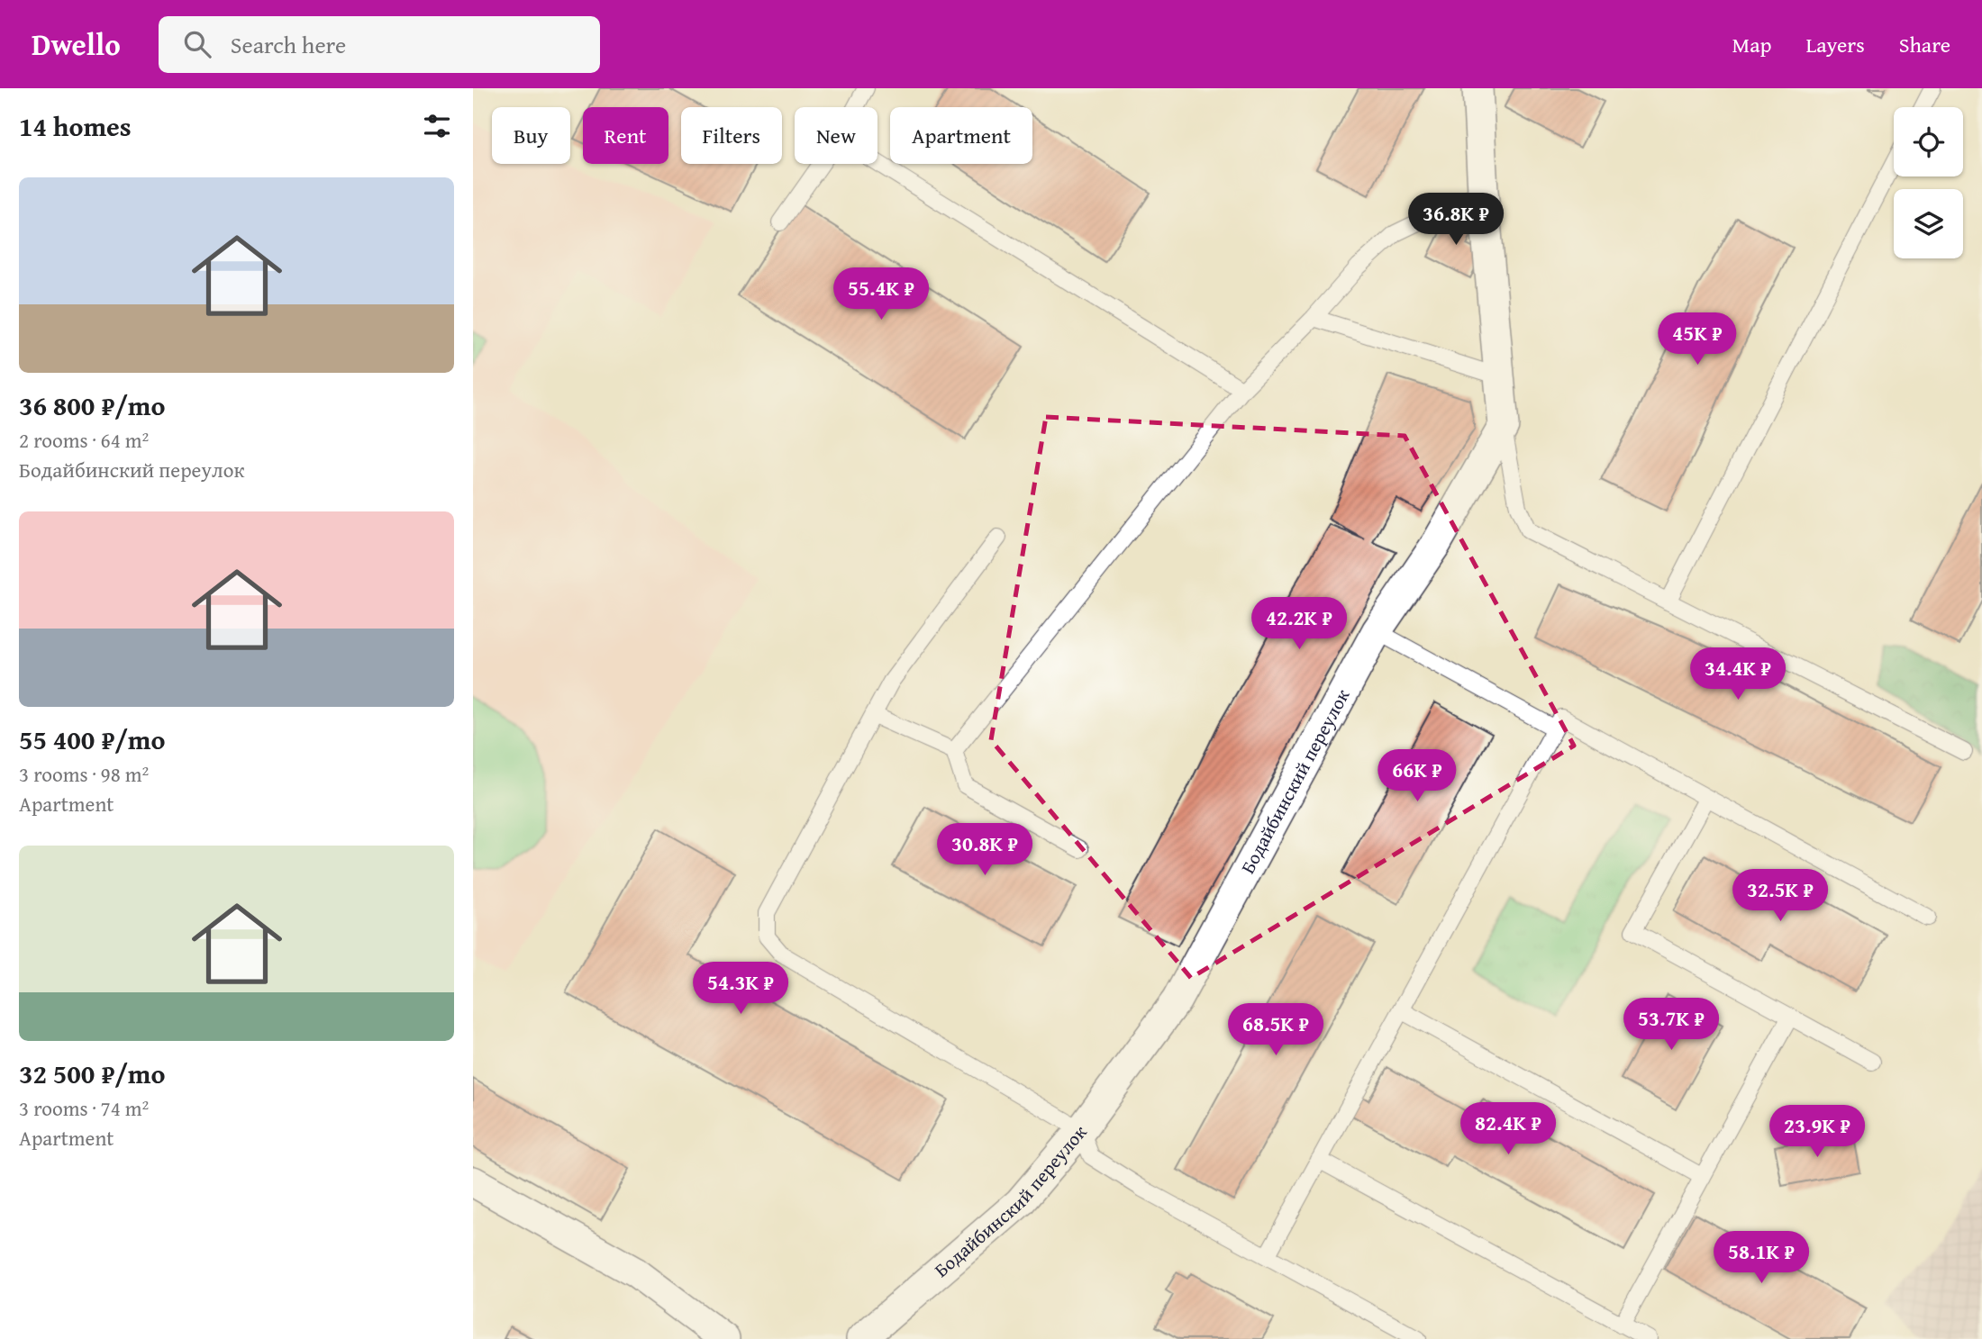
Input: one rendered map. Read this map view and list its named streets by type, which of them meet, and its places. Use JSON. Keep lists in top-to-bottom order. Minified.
{"streets":{"street":["Бодайбинский переулок"]},"page":{"header":"Dwello","search":"Search here","nav":["Map","Layers","Share"],"heading":"14 homes","chip":["Buy","Rent","Filters","New","Apartment"],"list":[{"name":"36 800 ₽/mo","note":"2 rooms · 64 m² · Бодайбинский переулок"},{"name":"55 400 ₽/mo","note":"3 rooms · 98 m² · Apartment"},{"name":"32 500 ₽/mo","note":"3 rooms · 74 m² · Apartment"}],"price":["36.8K ₽","55.4K ₽","45K ₽","42.2K ₽","34.4K ₽","66K ₽","30.8K ₽","32.5K ₽","54.3K ₽","53.7K ₽","68.5K ₽","82.4K ₽","23.9K ₽","58.1K ₽"]}}
